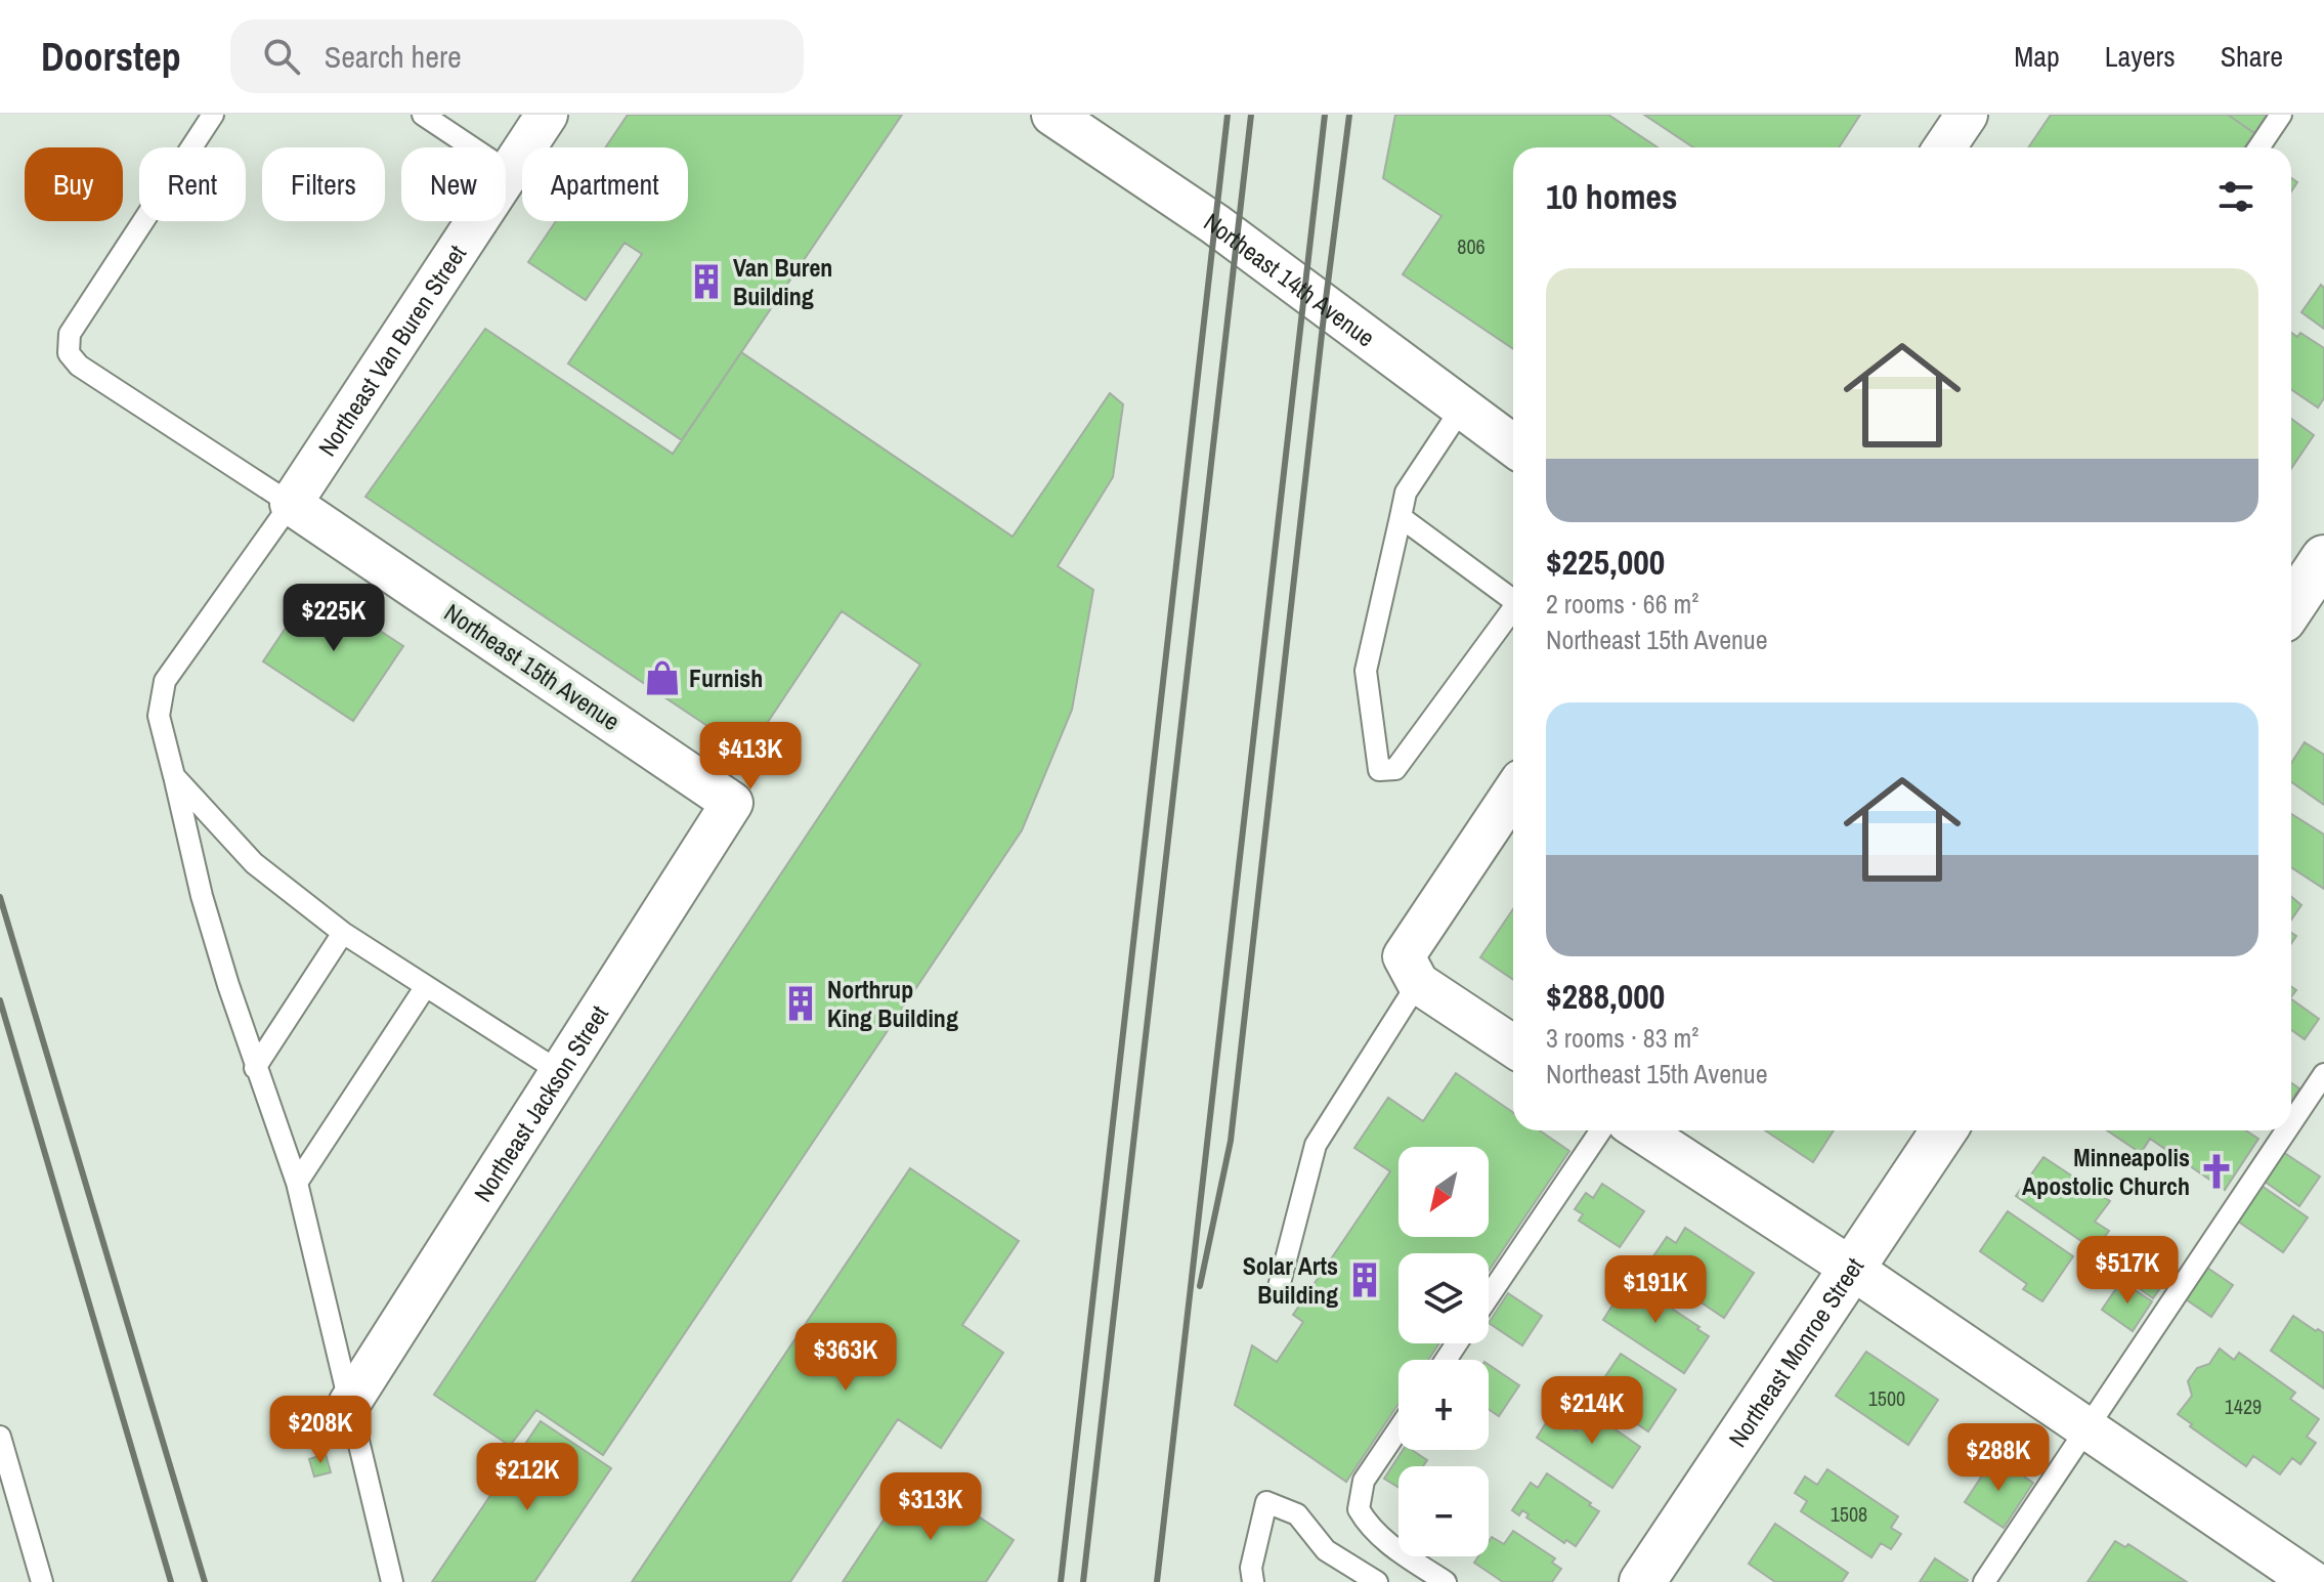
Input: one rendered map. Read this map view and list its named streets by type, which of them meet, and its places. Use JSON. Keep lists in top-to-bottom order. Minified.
{"streets":{"street":["Northeast 14th Avenue","Northeast Van Buren Street","Northeast 15th Avenue","Northeast Jackson Street","Northeast Monroe Street"]},"crossings":[["Northeast Van Buren Street","Northeast 15th Avenue"],["Northeast 15th Avenue","Northeast Jackson Street"]],"places":{"building":["Van Buren Building","Northrup King Building","Solar Arts Building"],"shop":["Furnish"],"church":["Minneapolis Apostolic Church"]},"house_numbers":["806","1500","1429","1508"],"north":"bottom left","page":{"header":"Doorstep","search":"Search here","nav":["Map","Layers","Share"],"chip":["Buy","Rent","Filters","New","Apartment"],"heading":"10 homes","list":[{"name":"$225,000","note":"2 rooms · 66 m² · Northeast 15th Avenue"},{"name":"$288,000","note":"3 rooms · 83 m² · Northeast 15th Avenue"}],"price":["$225K","$413K","$517K","$191K","$363K","$214K","$208K","$288K","$212K","$313K"],"map_buttons":["+","−"]}}
